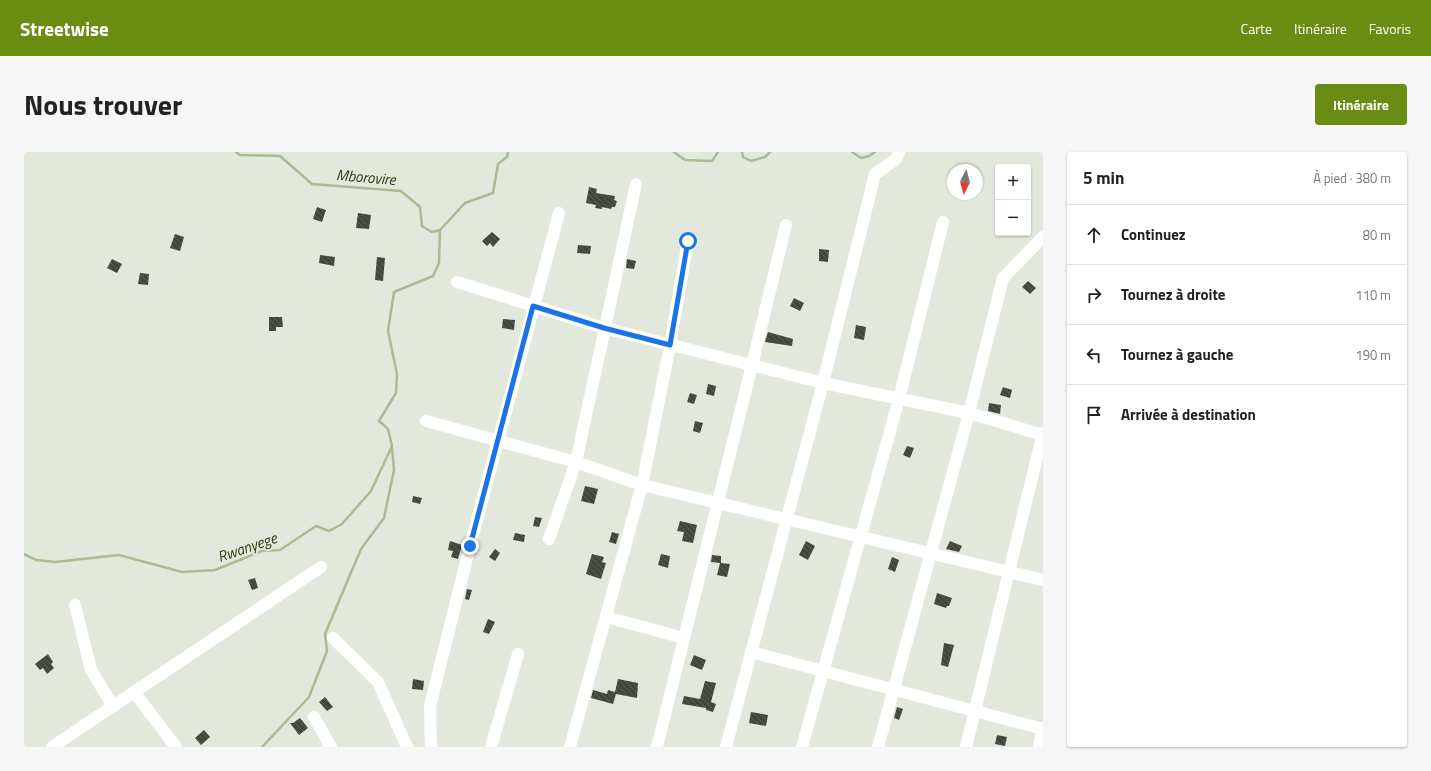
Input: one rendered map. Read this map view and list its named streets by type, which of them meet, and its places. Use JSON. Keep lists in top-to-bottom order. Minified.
{"water":["Mborovire","Rwanyege"],"north":"bottom","page":{"header":"Streetwise","nav":["Carte","Itinéraire","Favoris"],"title":"Nous trouver","buttons":"Itinéraire","heading":["5 min","À pied · 380 m"],"map_buttons":["+","−"],"list":[["Continuez","80 m"],["Tournez à droite","110 m"],["Tournez à gauche","190 m"],"Arrivée à destination"]}}
